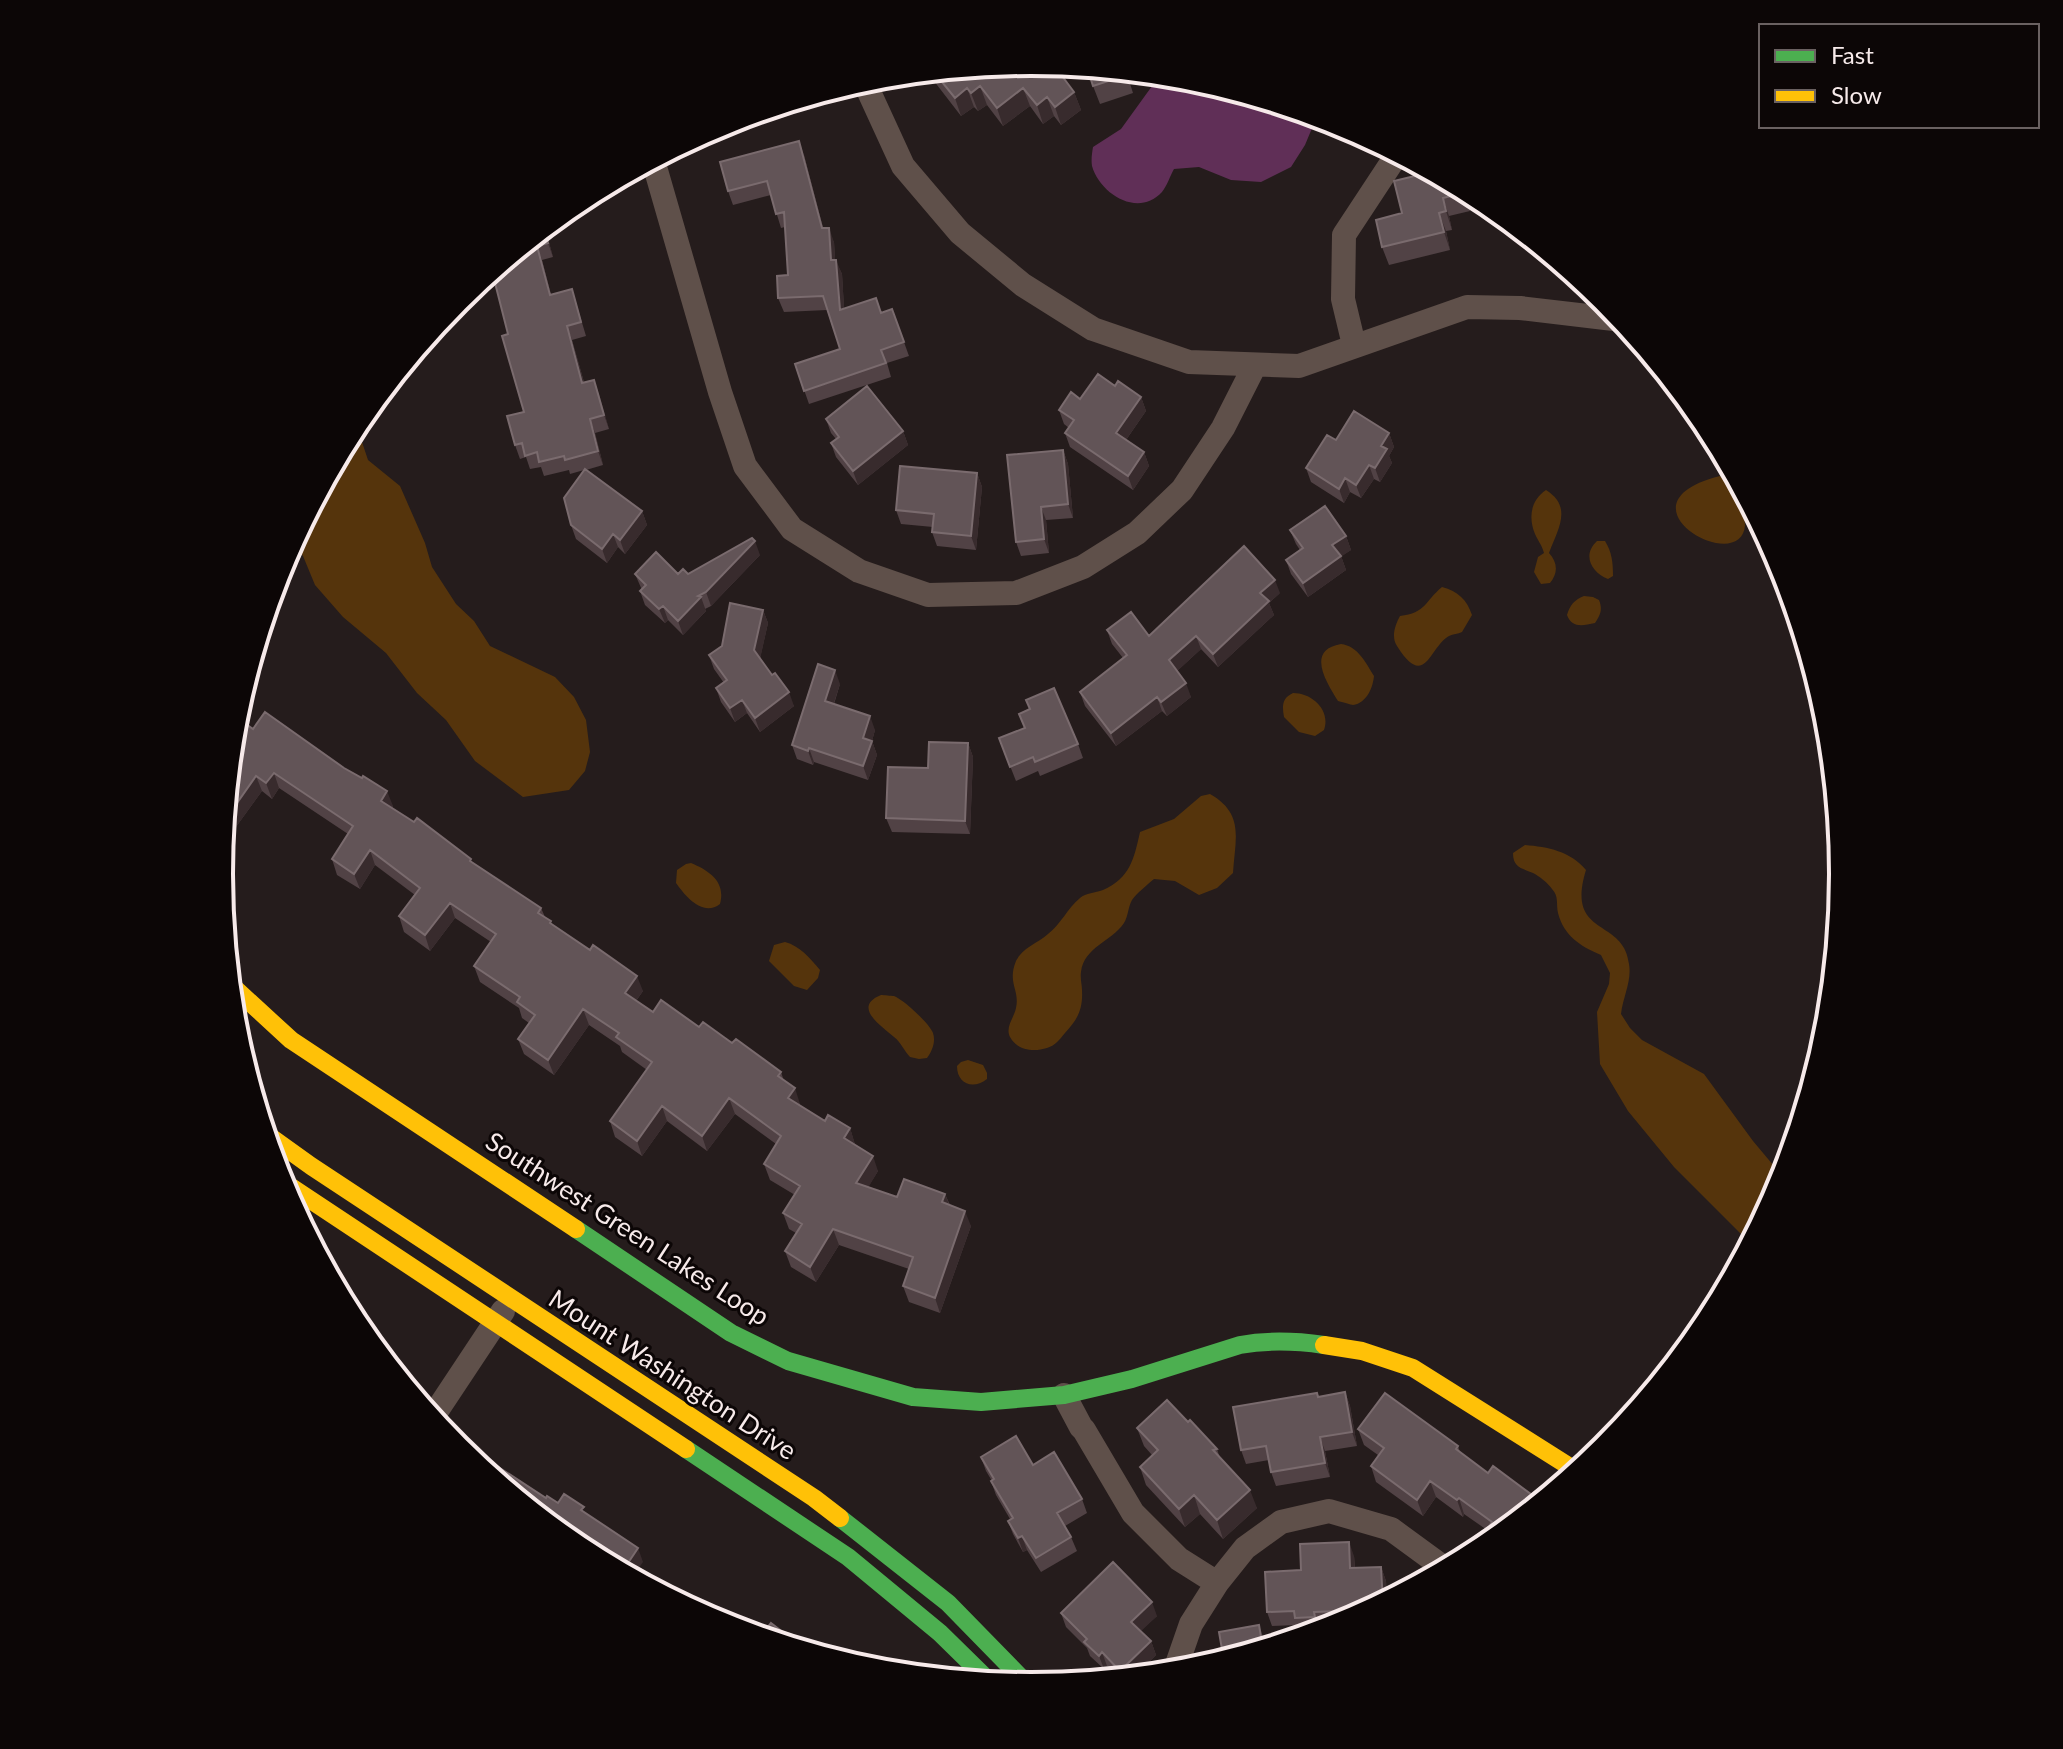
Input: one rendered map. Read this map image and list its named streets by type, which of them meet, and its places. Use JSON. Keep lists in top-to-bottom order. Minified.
{"streets":{"main road":["Southwest Green Lakes Loop","Mount Washington Drive"]},"legend":["Fast","Slow"]}
